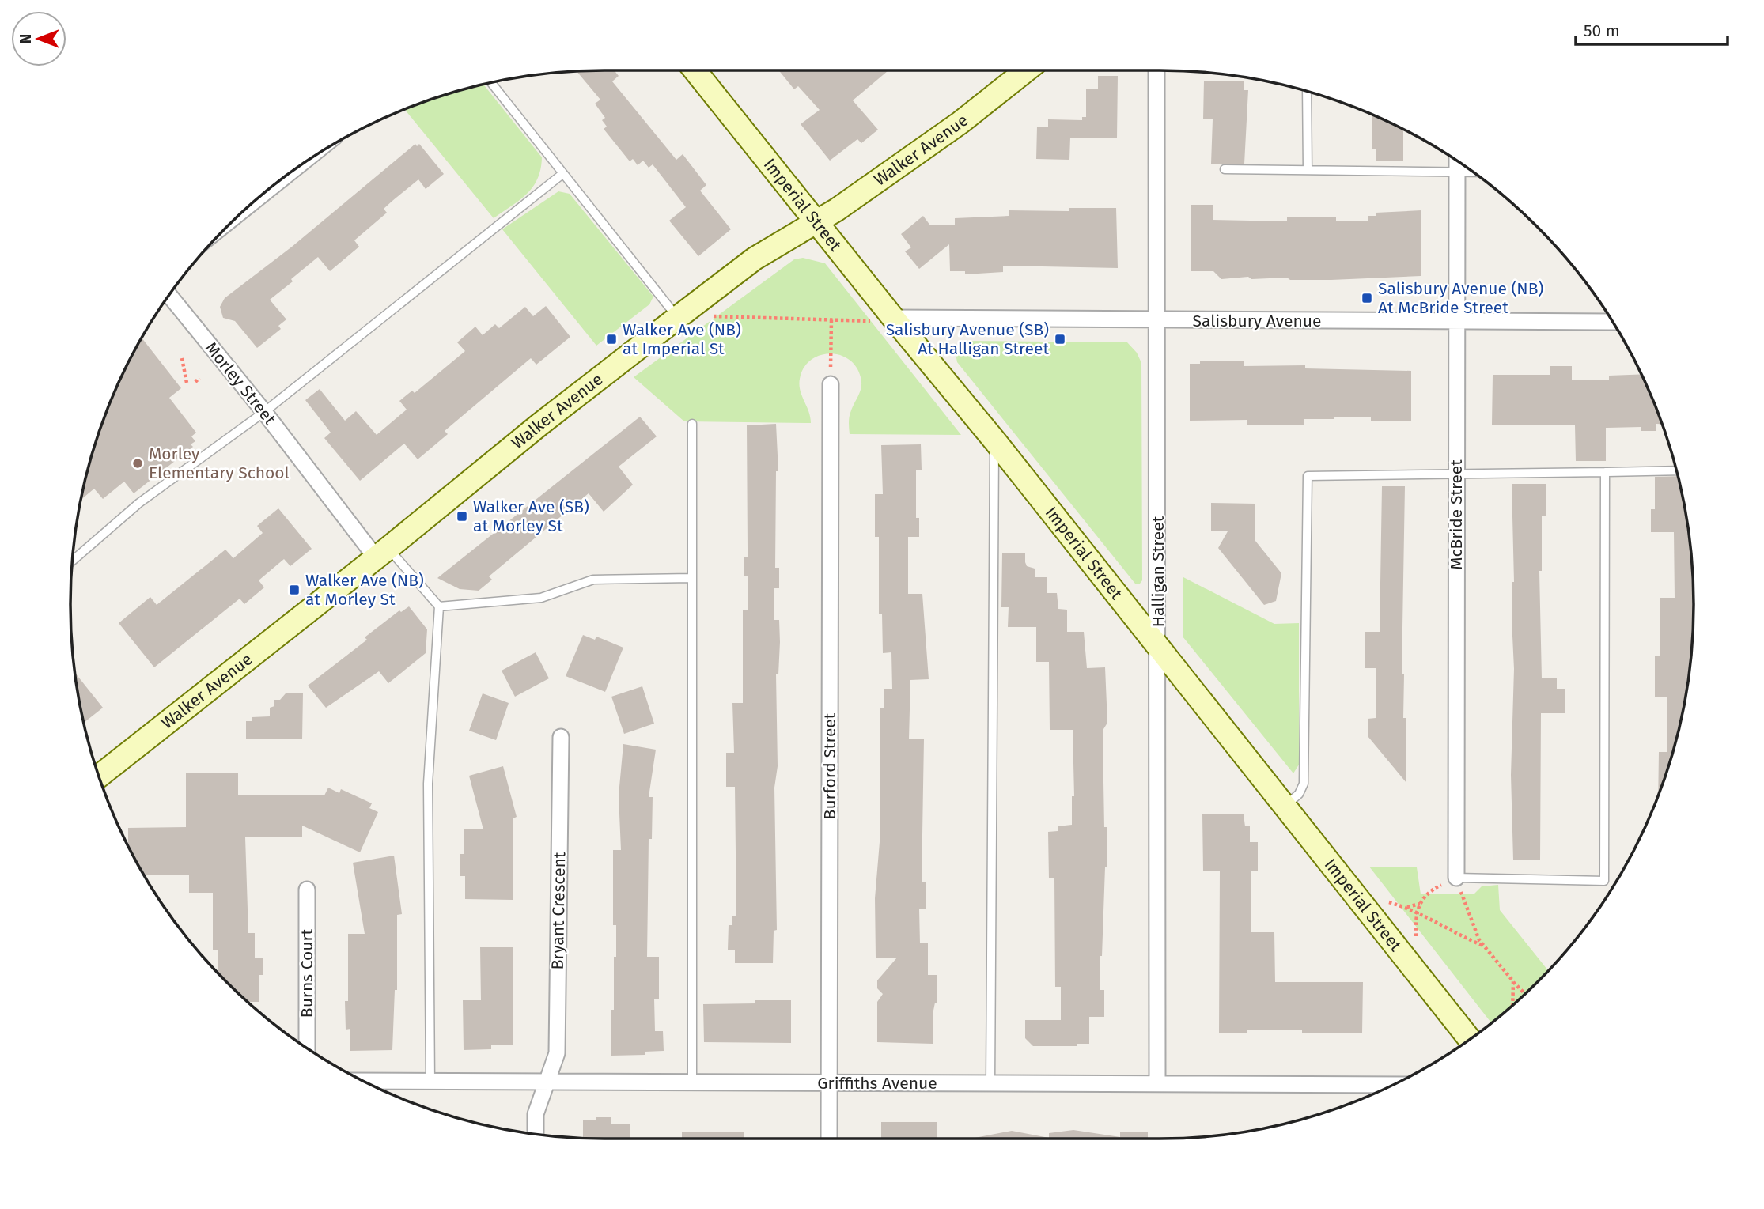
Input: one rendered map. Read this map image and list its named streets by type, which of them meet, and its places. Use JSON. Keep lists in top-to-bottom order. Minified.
{"streets":{"street":["Walker Avenue","Imperial Street","Salisbury Avenue","Morley Street","McBride Street","Halligan Street","Burford Street","Bryant Crescent","Burns Court","Griffiths Avenue"]},"crossings":[["Walker Avenue","Imperial Street"],["Walker Avenue","Morley Street"],["Imperial Street","Salisbury Avenue"],["Imperial Street","Halligan Street"],["Salisbury Avenue","McBride Street"],["Salisbury Avenue","Halligan Street"],["Halligan Street","Griffiths Avenue"],["Burford Street","Griffiths Avenue"],["Bryant Crescent","Griffiths Avenue"]],"places":{"transit":["Salisbury Avenue (NB) At McBride Street","Walker Ave (NB) at Imperial St","Salisbury Avenue (SB) At Halligan Street","Walker Ave (SB) at Morley St","Walker Ave (NB) at Morley St"],"other":["Morley Elementary School"]},"scale_bar":"50 m","north":"left"}
